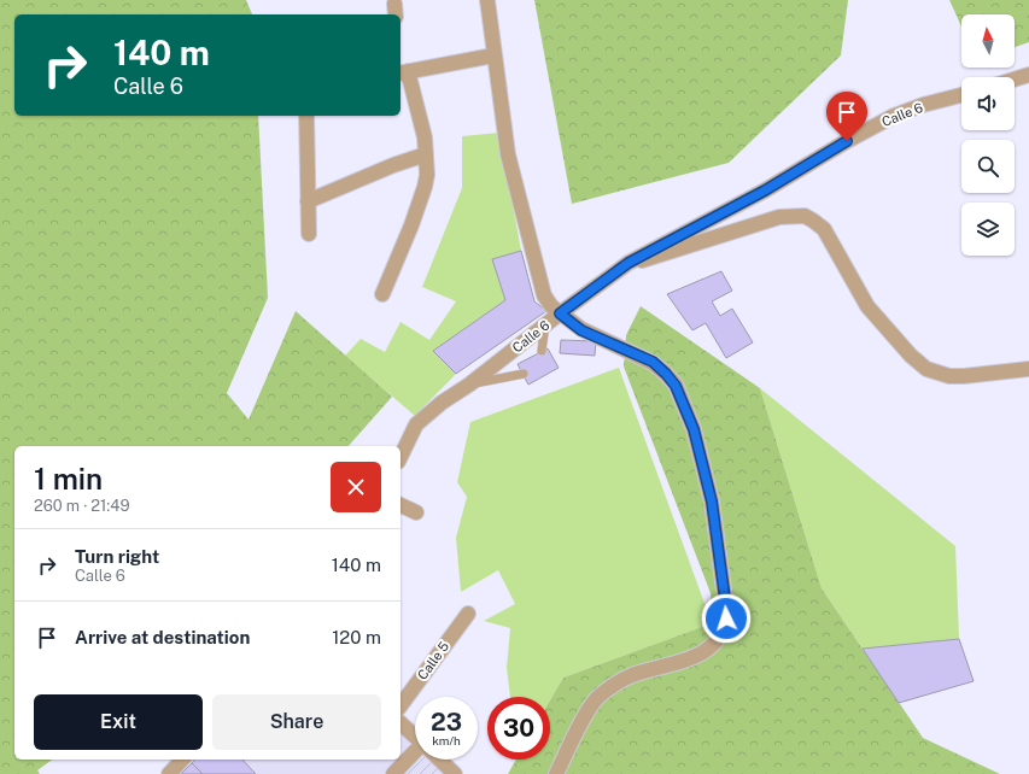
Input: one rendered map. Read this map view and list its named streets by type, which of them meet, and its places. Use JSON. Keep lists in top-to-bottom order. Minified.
{"streets":{"street":["Calle 6","Calle 5"]},"north":"top","page":{"turn":["140 m","Calle 6"],"heading":["1 min","260 m · 21:49"],"list":[{"name":"Turn right","note":"Calle 6","value":"140 m"},{"name":"Arrive at destination","value":"120 m"}],"buttons":["Exit","Share"],"speed":"23 km/h","limit":"30"}}
